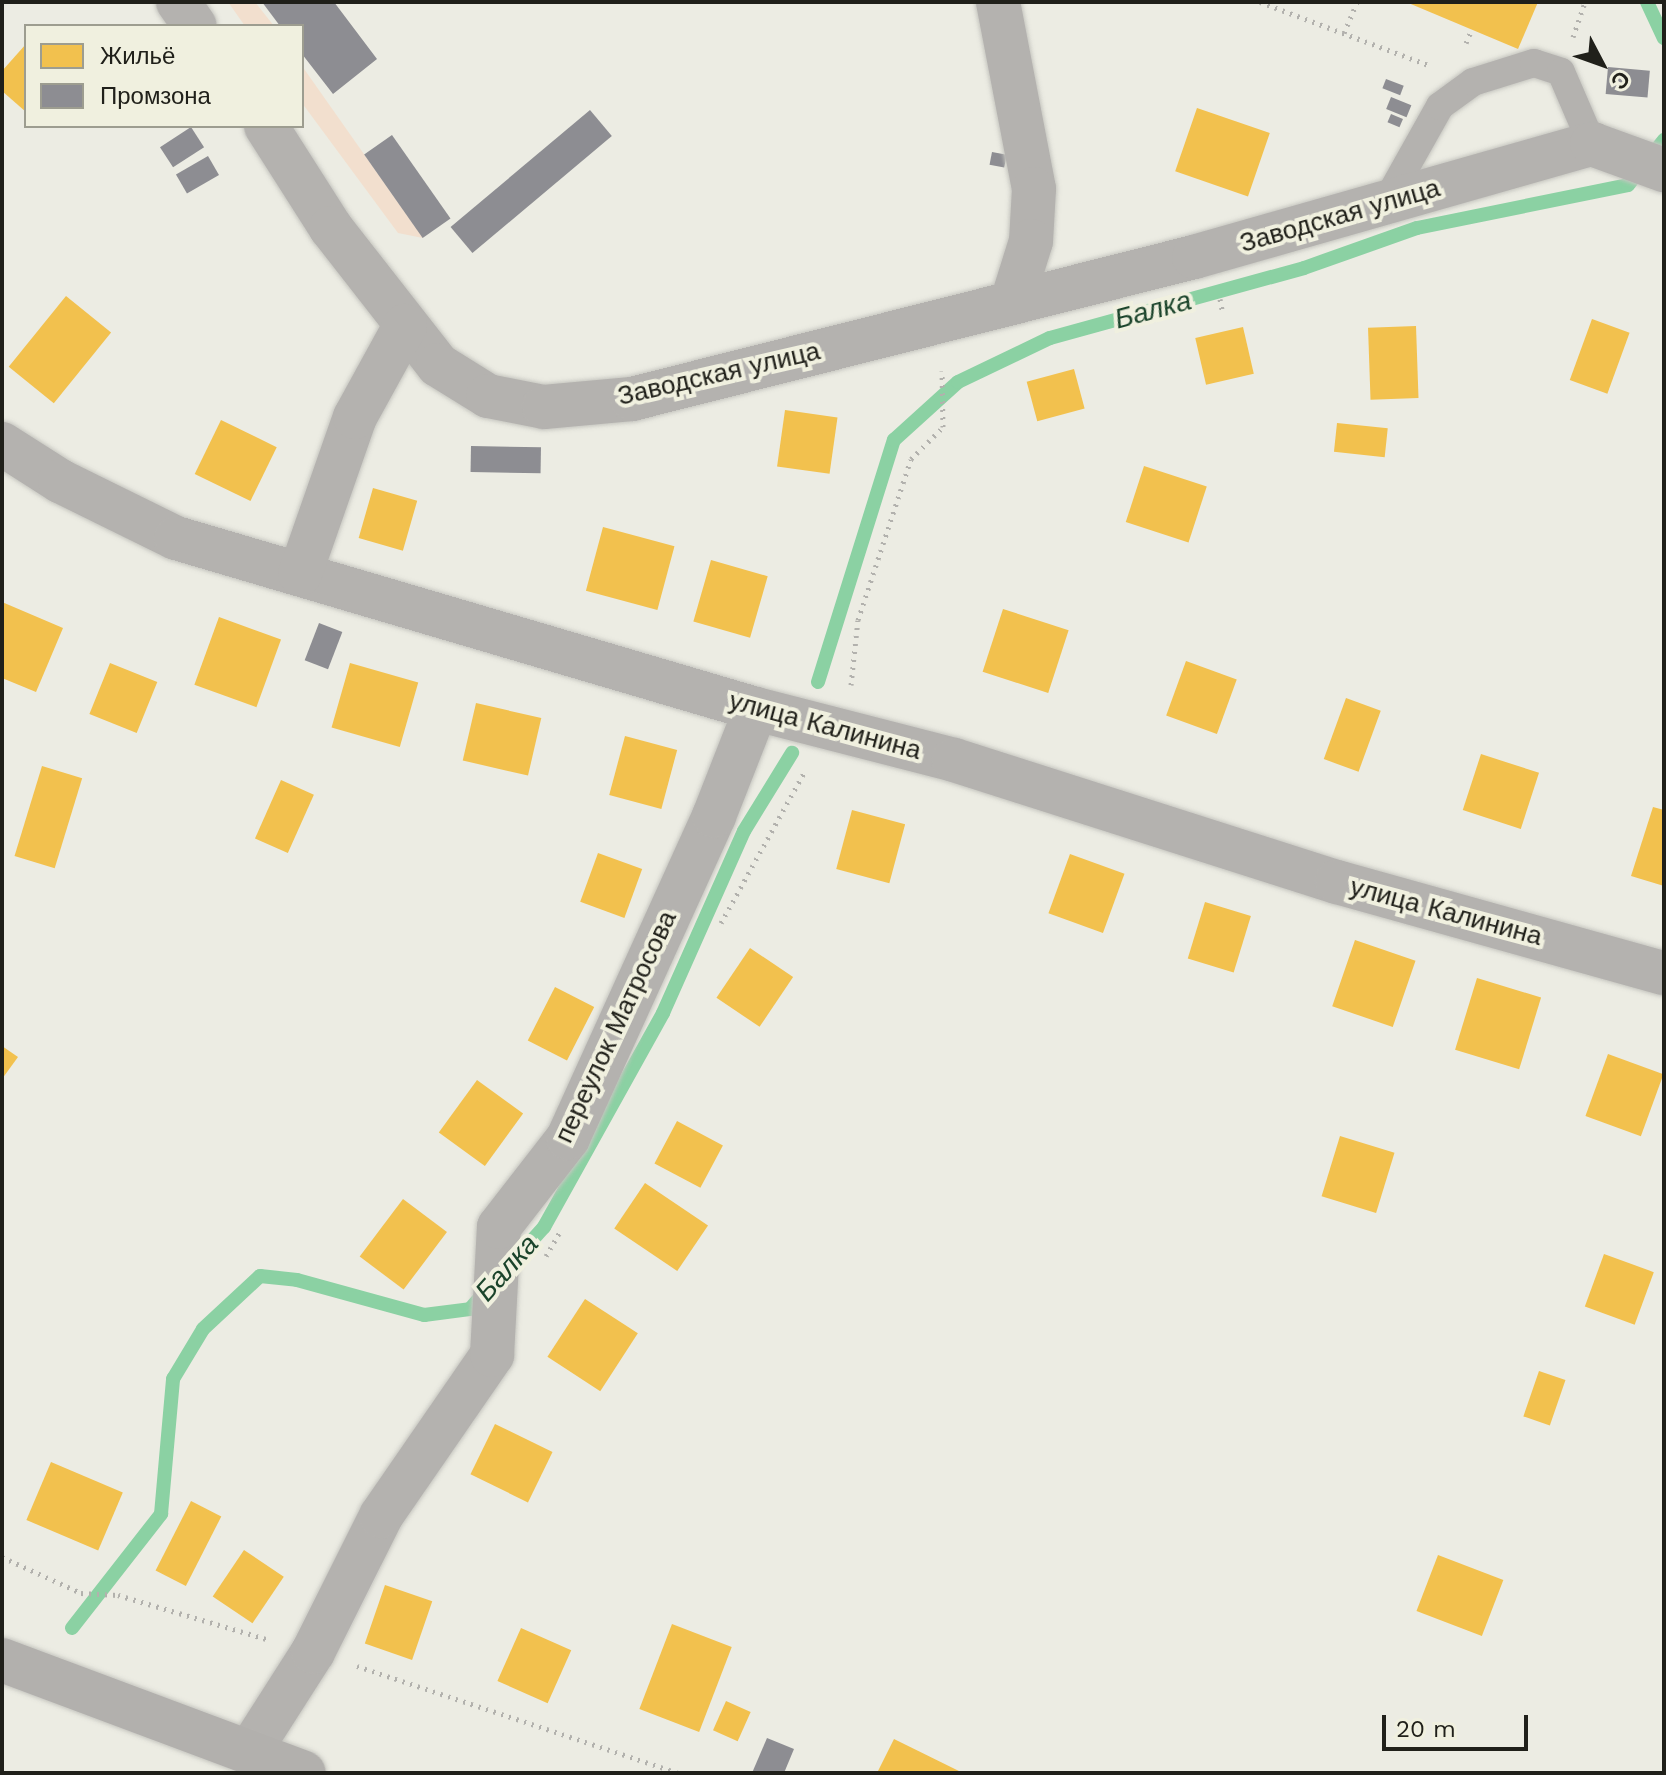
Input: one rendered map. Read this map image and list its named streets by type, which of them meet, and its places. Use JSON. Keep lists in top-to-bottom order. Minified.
{"streets":{"street":["Заводская улица","улица Калинина","переулок Матросова"]},"crossings":[["улица Калинина","переулок Матросова"]],"water":["Балка"],"legend":["Жильё","Промзона"],"scale_bar":"20 m","north":"bottom right"}
